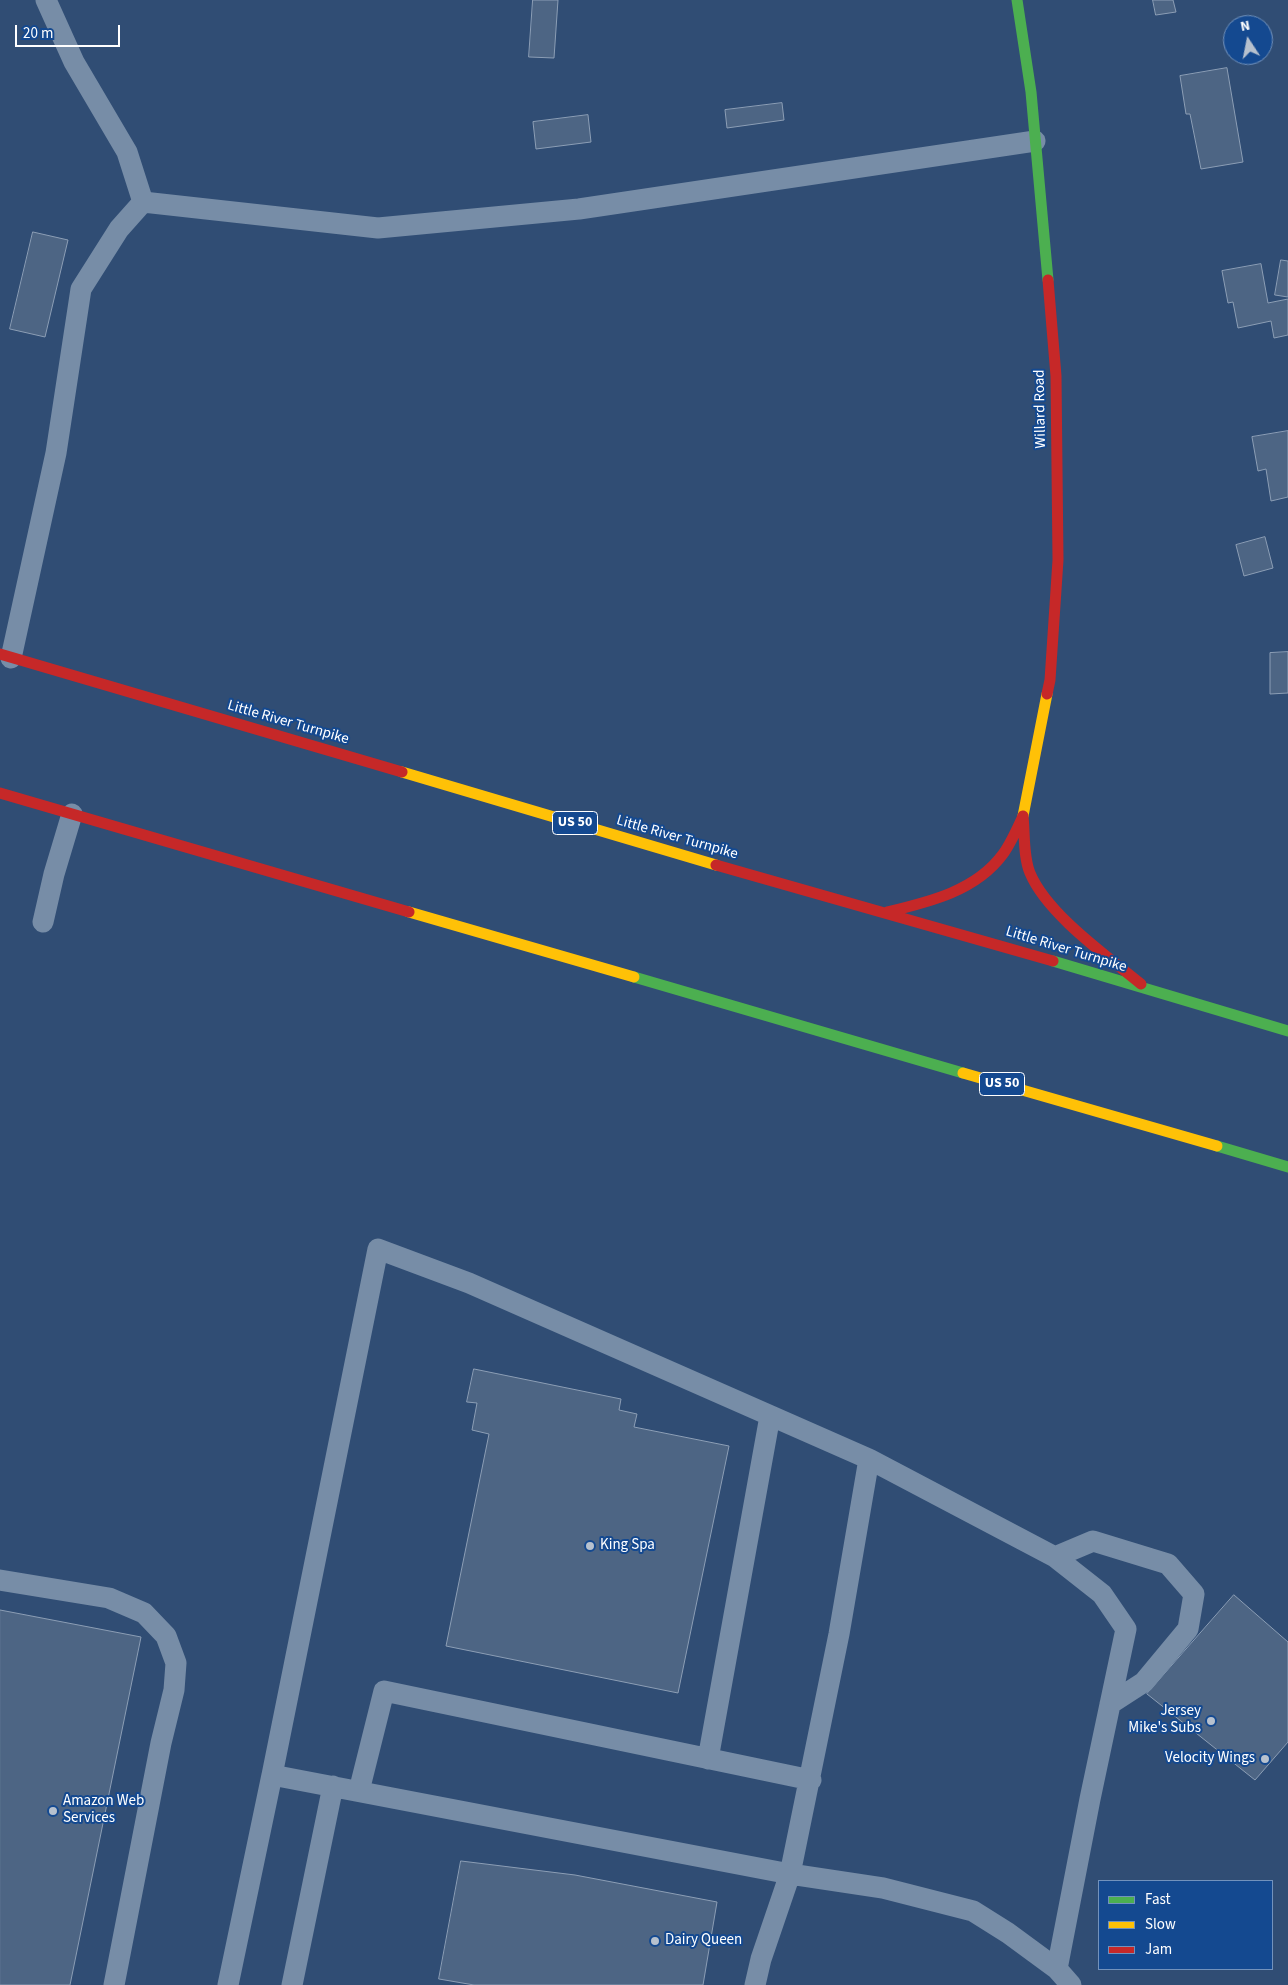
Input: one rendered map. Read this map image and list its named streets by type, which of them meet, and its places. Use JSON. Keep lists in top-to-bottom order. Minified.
{"streets":{"main road":["Willard Road","Little River Turnpike","US 50"]},"places":["King Spa","Jersey Mike's Subs","Velocity Wings","Amazon Web Services","Dairy Queen"],"legend":["Fast","Slow","Jam"],"scale_bar":"20 m","north":"top"}
